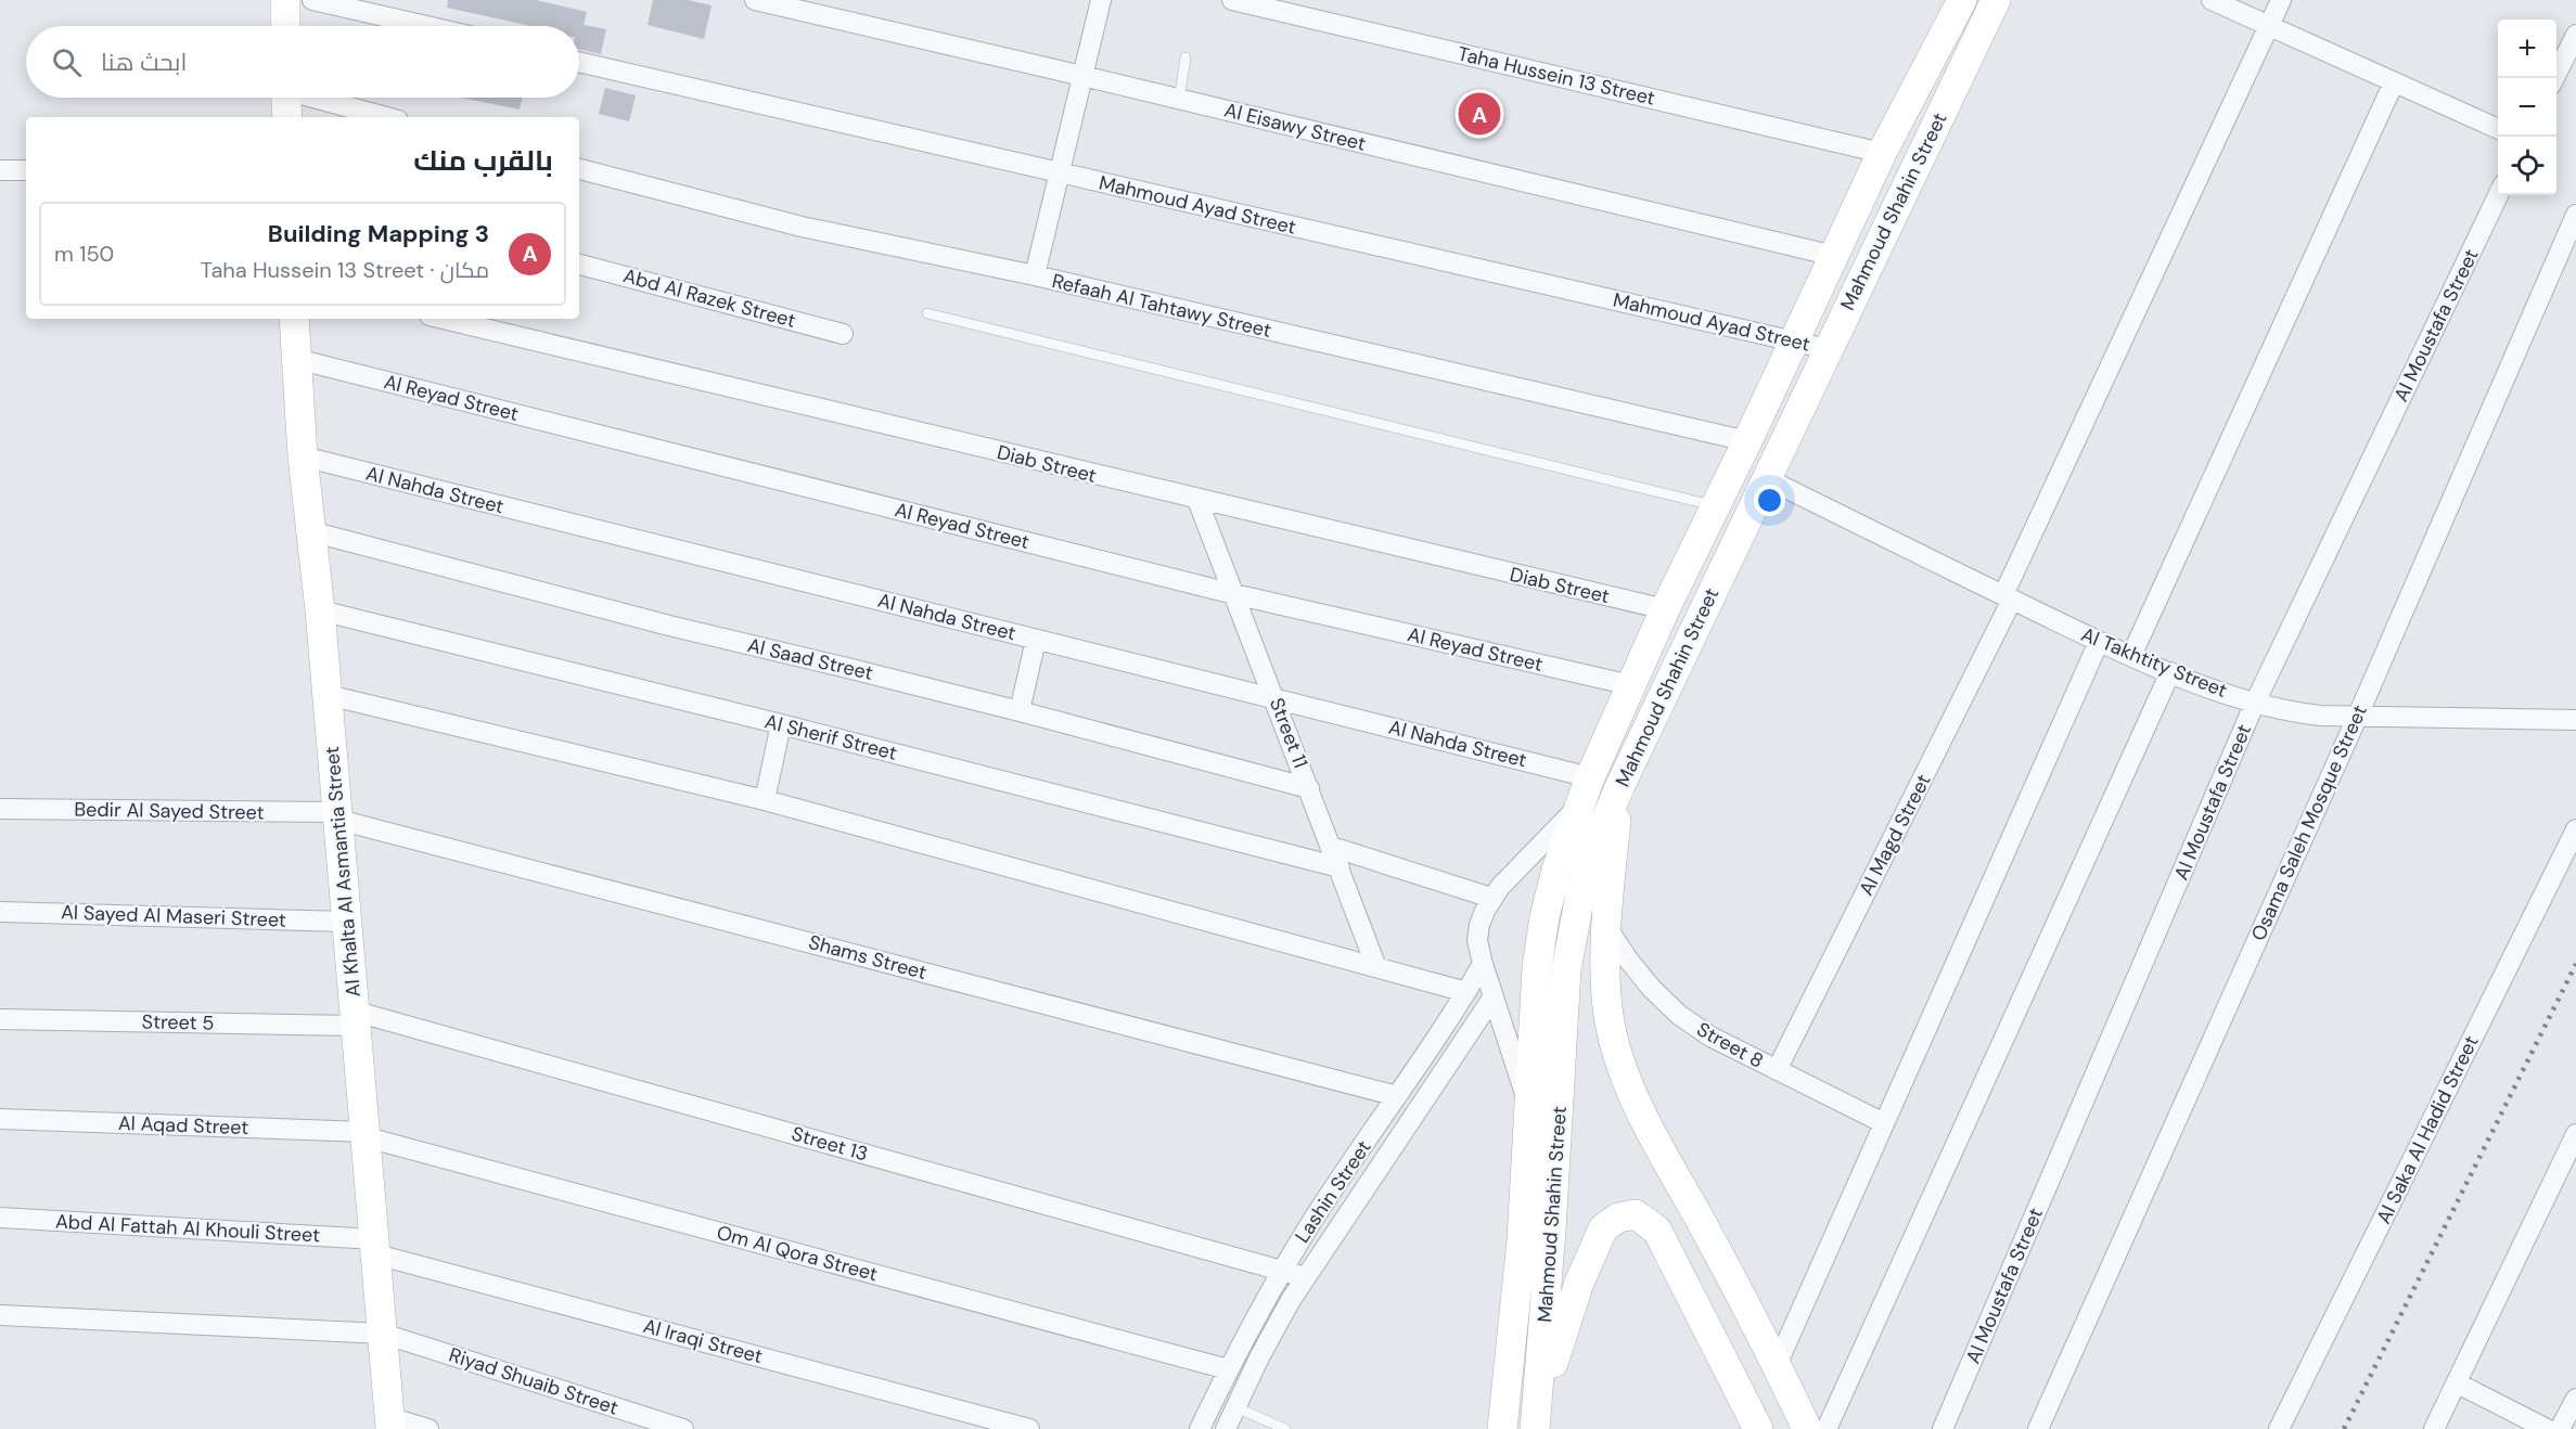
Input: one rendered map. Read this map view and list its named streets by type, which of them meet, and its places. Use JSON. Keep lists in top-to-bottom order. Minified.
{"streets":{"main road":["Mahmoud Shahin Street","Al Khalta Al Asmantia Street"],"street":["Taha Hussein 13 Street","Al Eisawy Street","Mahmoud Ayad Street","Abd Al Razek Street","Refaah Al Tahtawy Street","Al Moustafa Street","Al Reyad Street","Diab Street","Al Nahda Street","Al Saad Street","Al Takhtity Street","Street 11","Al Sherif Street","Bedir Al Sayed Street","Osama Saleh Mosque Street","Al Magd Street","Al Sayed Al Maseri Street","Shams Street","Street 5","Street 8","Al Aqad Street","Al Saka Al Hadid Street","Street 13","Lashin Street","Abd Al Fattah Al Khouli Street","Om Al Qora Street","Al Iraqi Street","Riyad Shuaib Street"]},"crossings":[["Taha Hussein 13 Street","Mahmoud Shahin Street"],["Al Eisawy Street","Mahmoud Shahin Street"],["Mahmoud Ayad Street","Mahmoud Shahin Street"],["Mahmoud Shahin Street","Refaah Al Tahtawy Street"],["Mahmoud Shahin Street","Al Reyad Street"],["Mahmoud Shahin Street","Diab Street"],["Mahmoud Shahin Street","Al Nahda Street"],["Mahmoud Shahin Street","Al Takhtity Street"],["Al Moustafa Street","Al Takhtity Street"],["Al Reyad Street","Street 11"],["Al Reyad Street","Al Khalta Al Asmantia Street"],["Diab Street","Street 11"],["Al Nahda Street","Street 11"],["Al Nahda Street","Al Khalta Al Asmantia Street"],["Al Saad Street","Street 11"],["Al Saad Street","Al Khalta Al Asmantia Street"],["Al Takhtity Street","Osama Saleh Mosque Street"],["Al Takhtity Street","Al Magd Street"],["Street 11","Al Sherif Street"],["Al Sherif Street","Al Khalta Al Asmantia Street"],["Bedir Al Sayed Street","Al Khalta Al Asmantia Street"],["Bedir Al Sayed Street","Shams Street"],["Al Magd Street","Street 8"],["Al Khalta Al Asmantia Street","Al Sayed Al Maseri Street"],["Al Khalta Al Asmantia Street","Shams Street"],["Al Khalta Al Asmantia Street","Street 5"],["Al Khalta Al Asmantia Street","Al Aqad Street"],["Al Khalta Al Asmantia Street","Street 13"],["Al Khalta Al Asmantia Street","Abd Al Fattah Al Khouli Street"],["Al Khalta Al Asmantia Street","Om Al Qora Street"],["Al Khalta Al Asmantia Street","Al Iraqi Street"],["Al Khalta Al Asmantia Street","Riyad Shuaib Street"],["Shams Street","Lashin Street"],["Street 5","Street 13"],["Al Aqad Street","Om Al Qora Street"],["Street 13","Lashin Street"],["Lashin Street","Om Al Qora Street"],["Abd Al Fattah Al Khouli Street","Al Iraqi Street"]],"page":{"map_buttons":["+","−"],"search":"ابحث هنا","pins":"A","heading":"بالقرب منك","list":[{"mark":"A","name":"Building Mapping 3","note":"مكان · Taha Hussein 13 Street","value":"150 m"}]}}
